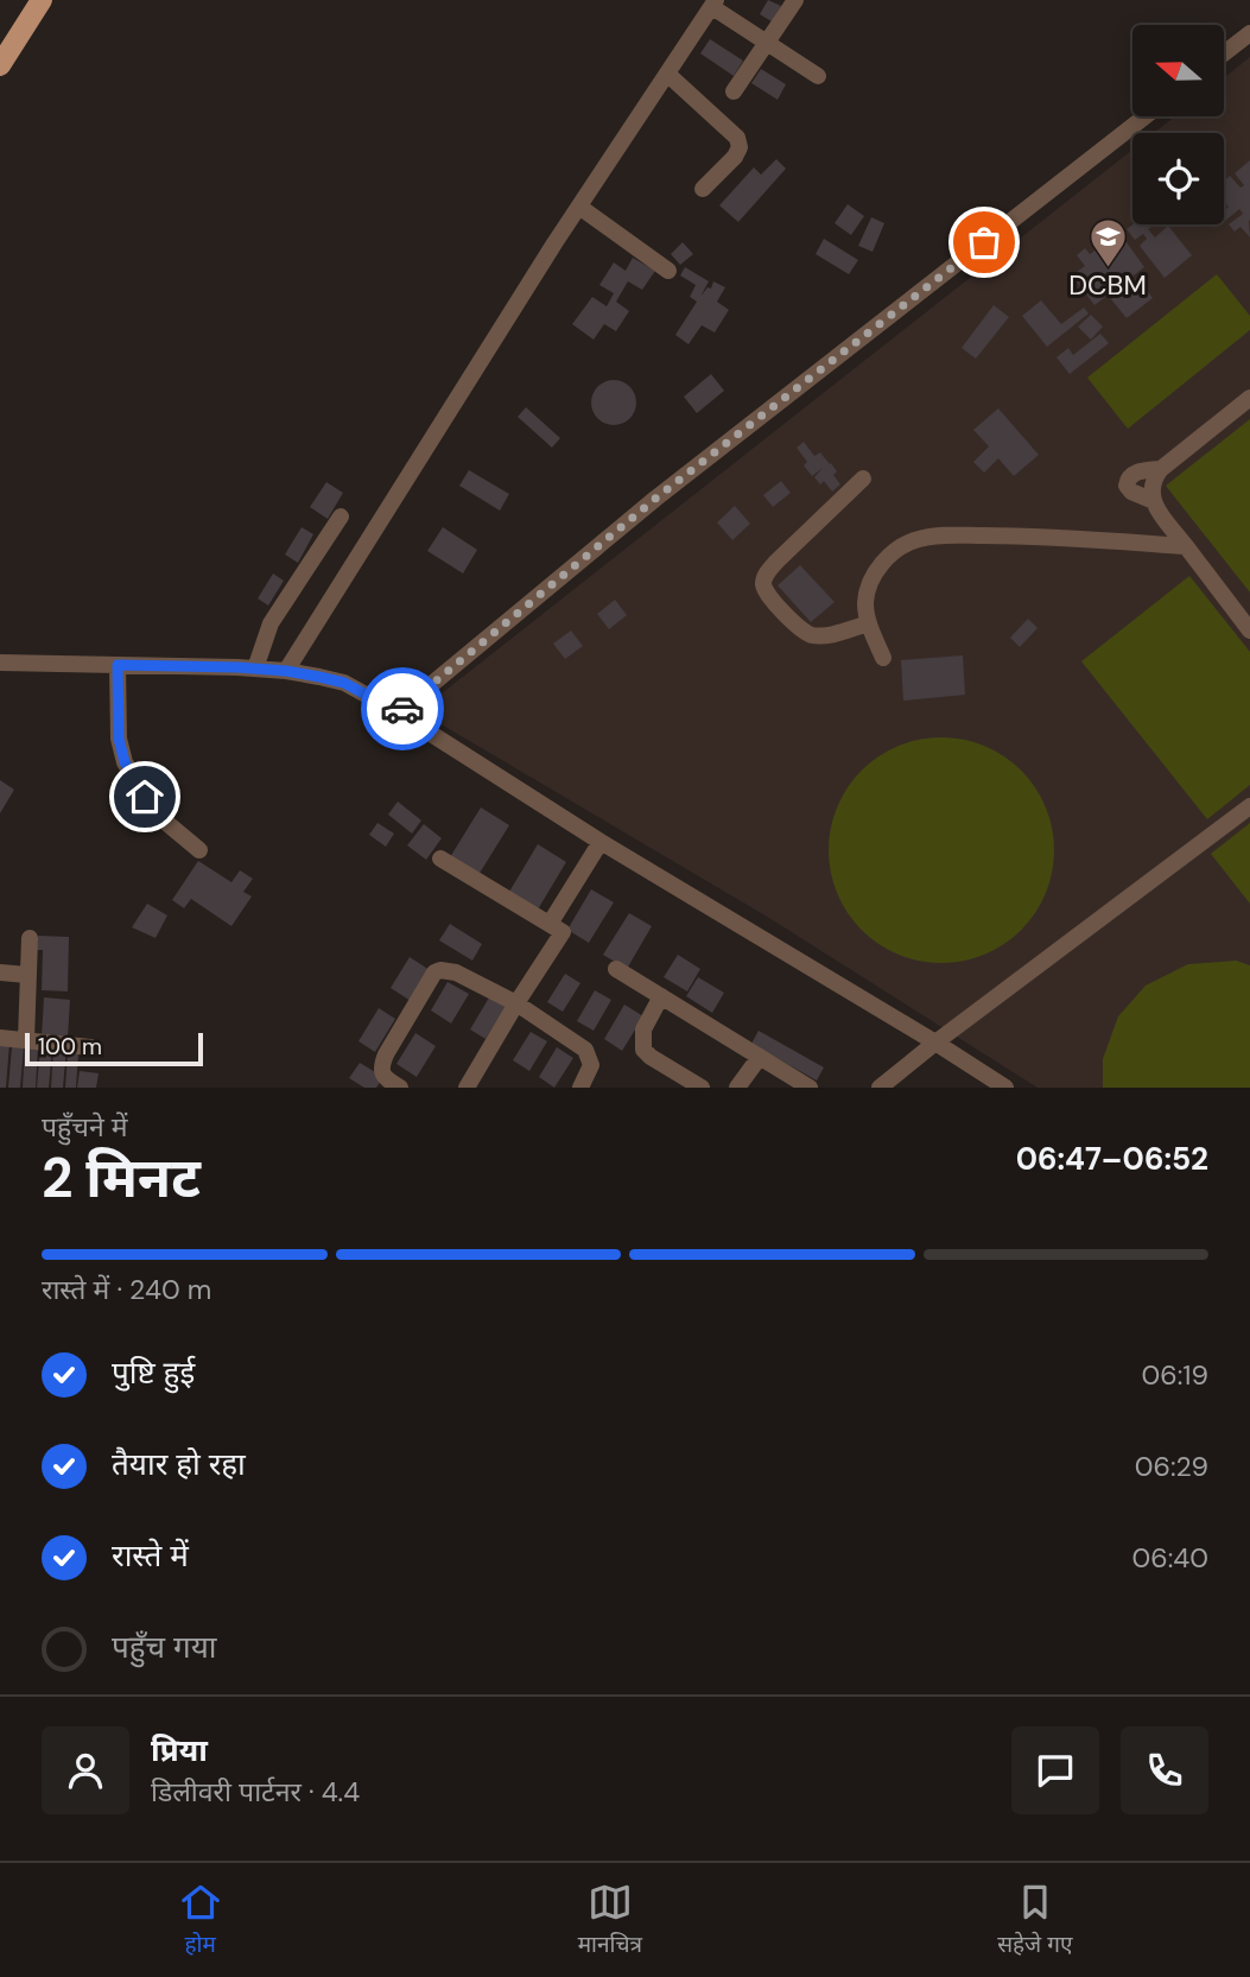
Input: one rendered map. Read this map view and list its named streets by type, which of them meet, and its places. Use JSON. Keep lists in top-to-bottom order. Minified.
{"places":{"school or university":["DCBM"]},"scale_bar":"100 m","north":"left","page":{"scale":"100 m","heading":["2 मिनट","पहुँचने में","06:47–06:52"],"panel":["प्रिया","डिलीवरी पार्टनर · 4.4"],"bar":"रास्ते में · 240 m","list":[["पुष्टि हुई","06:19"],["तैयार हो रहा","06:29"],["रास्ते में","06:40"],"पहुँच गया"],"tabs":["होम","मानचित्र","सहेजे गए"]}}
